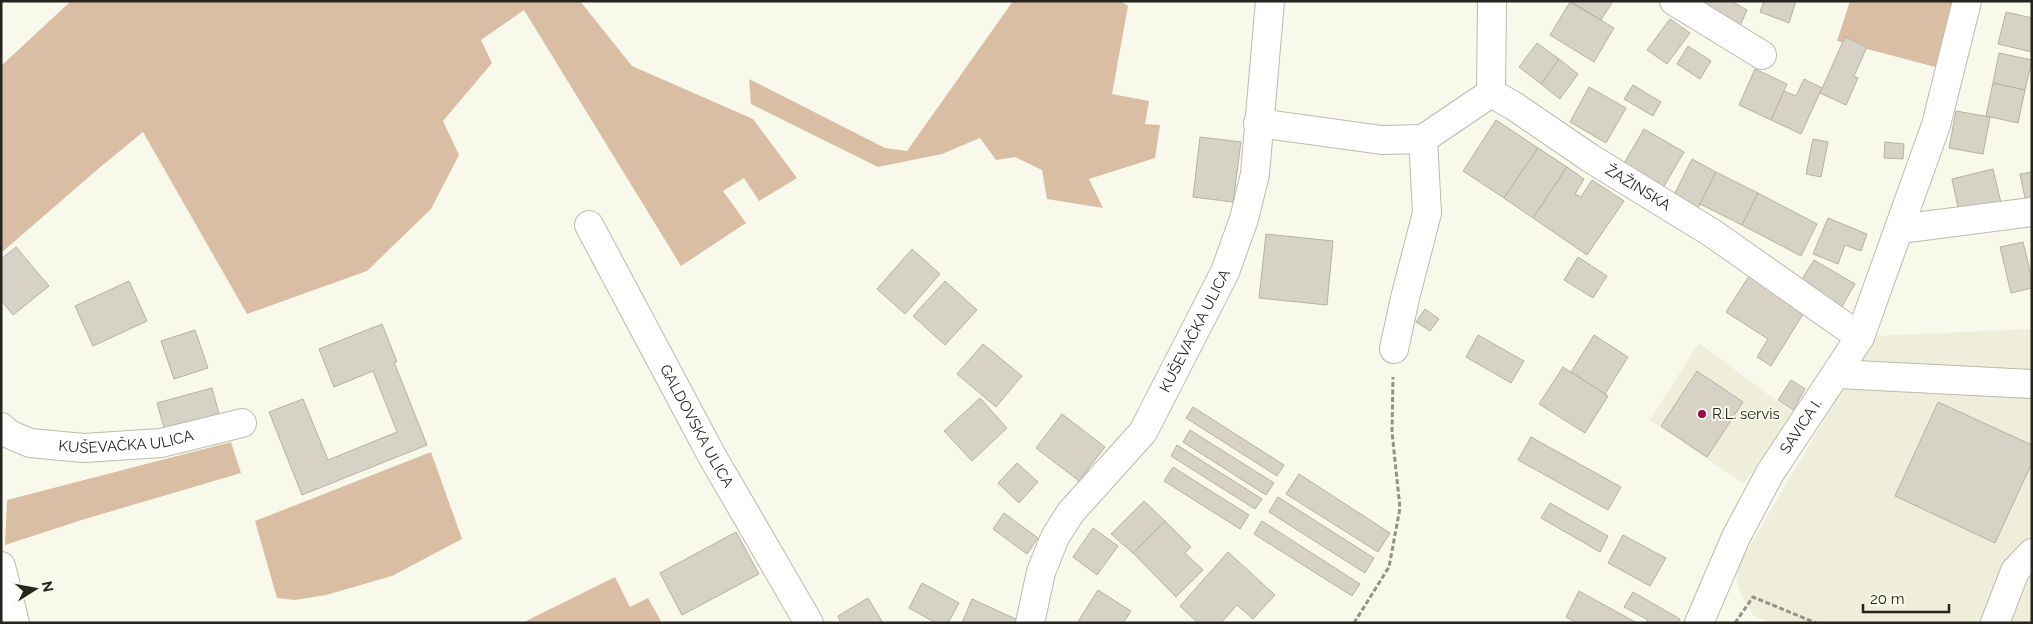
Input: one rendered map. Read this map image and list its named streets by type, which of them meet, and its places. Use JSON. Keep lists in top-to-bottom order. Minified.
{"streets":{"street":["ŽAŽINSKA","KUŠEVAČKA ULICA","GALDOVSKA ULICA","SAVICA I."]},"crossings":[["ŽAŽINSKA","SAVICA I."]],"places":["R.L. servis"],"scale_bar":"20 m","north":"right"}
